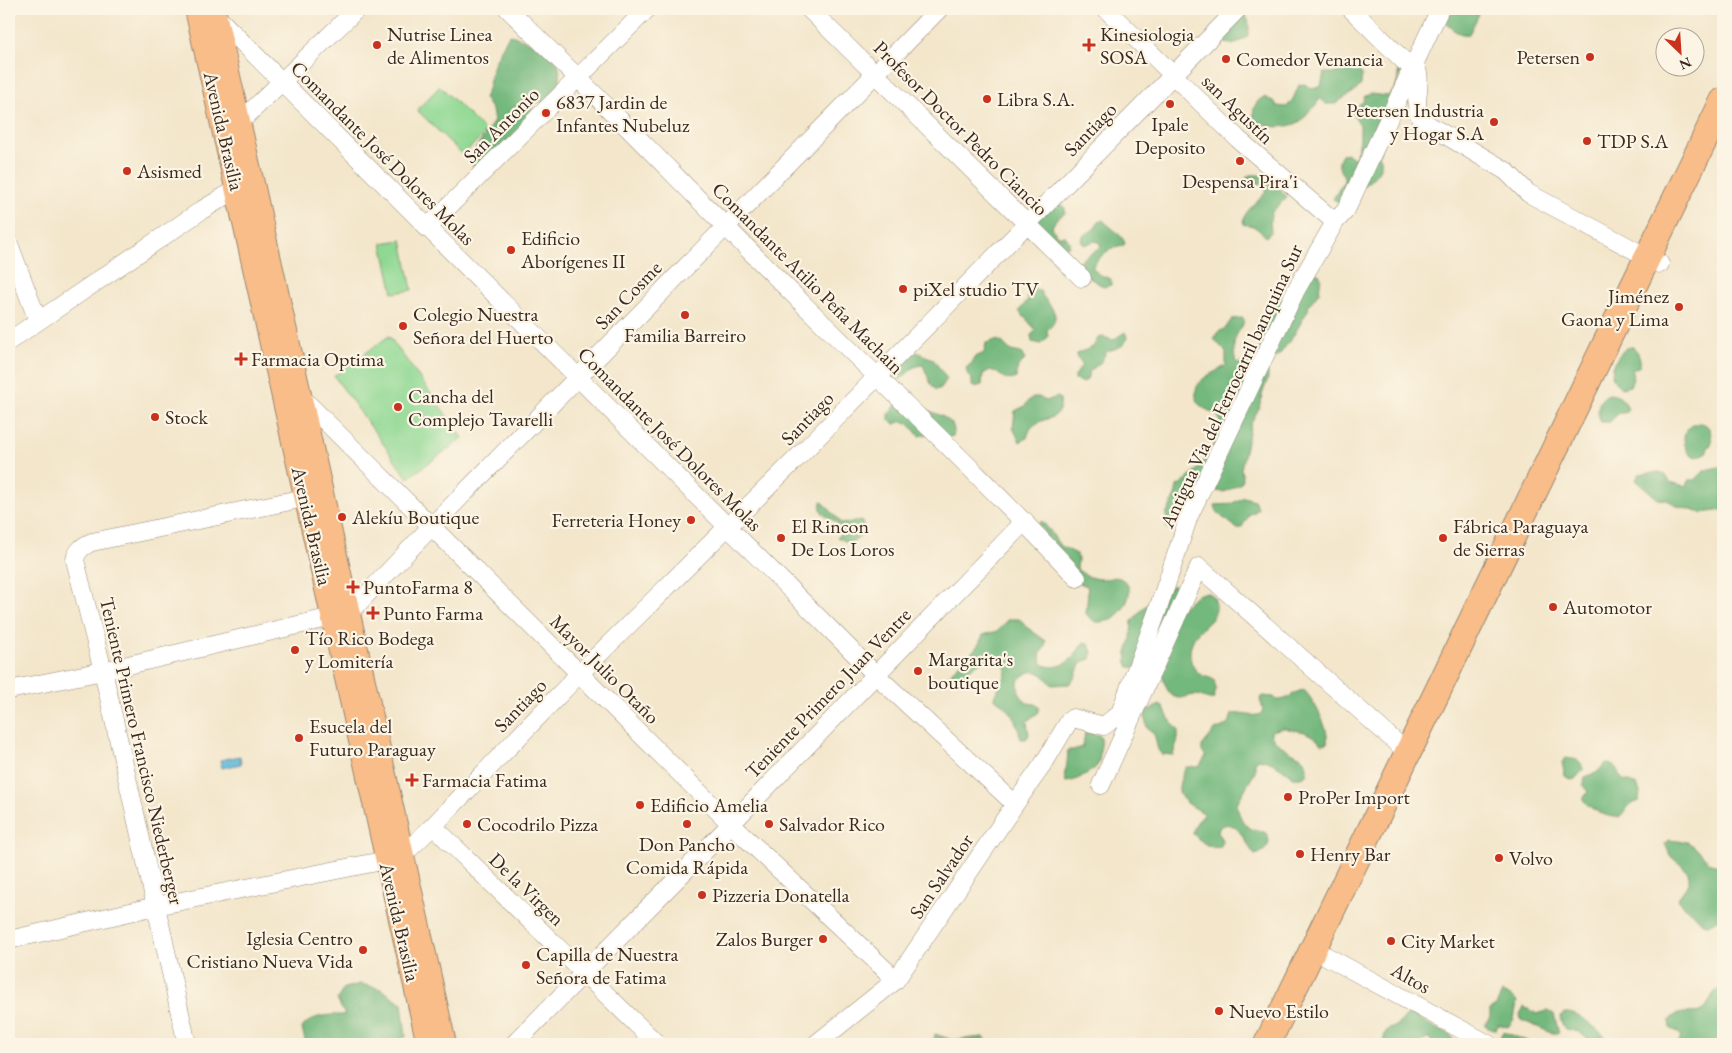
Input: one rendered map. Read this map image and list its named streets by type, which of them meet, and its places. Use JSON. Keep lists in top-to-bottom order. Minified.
{"streets":{"main road":["Avenida Brasilia"],"street":["san Agustín","San Antonio","Profesor Doctor Pedro Ciancio","Santiago","Comandante José Dolores Molas","Comandante Atilio Peña Machain","San Cosme","Antigua Via del Ferrocarril banquina Sur","Mayor Julio Otaño","Teniente Primero Juan Ventre","Teniente Primero Francisco Niederberger","San Salvador","De la Virgen","Altos"]},"crossings":[["san Agustín","Santiago"],["san Agustín","Antigua Via del Ferrocarril banquina Sur"],["San Antonio","Comandante José Dolores Molas"],["San Antonio","Comandante Atilio Peña Machain"],["Profesor Doctor Pedro Ciancio","Santiago"],["Profesor Doctor Pedro Ciancio","San Cosme"],["Santiago","Avenida Brasilia"],["Santiago","Comandante José Dolores Molas"],["Santiago","Comandante Atilio Peña Machain"],["Santiago","Mayor Julio Otaño"],["Santiago","De la Virgen"],["Avenida Brasilia","Comandante José Dolores Molas"],["Avenida Brasilia","San Cosme"],["Avenida Brasilia","Mayor Julio Otaño"],["Avenida Brasilia","Teniente Primero Francisco Niederberger"],["Comandante José Dolores Molas","San Cosme"],["Comandante José Dolores Molas","Teniente Primero Juan Ventre"],["Comandante José Dolores Molas","San Salvador"],["Comandante Atilio Peña Machain","San Cosme"],["Comandante Atilio Peña Machain","Teniente Primero Juan Ventre"],["San Cosme","Mayor Julio Otaño"],["Antigua Via del Ferrocarril banquina Sur","San Salvador"],["Mayor Julio Otaño","Teniente Primero Juan Ventre"],["Mayor Julio Otaño","San Salvador"],["Teniente Primero Juan Ventre","De la Virgen"]],"places":{"other":["Nutrise Linea de Alimentos","Petersen","Comedor Venancia","Libra S.A.","Ipale Deposito","6837 Jardin de Infantes Nubeluz","Petersen Industria y Hogar S.A","TDP S.A","Despensa Pira'i","Asismed","Edificio Aborígenes II","piXel studio TV","Jiménez Gaona y Lima","Familia Barreiro","Colegio Nuestra Señora del Huerto","Cancha del Complejo Tavarelli","Stock","Alekíu Boutique","Ferreteria Honey","El Rincon De Los Loros","Fábrica Paraguaya de Sierras","Automotor","Tío Rico Bodega y Lomitería","Margarita's boutique","Esucela del Futuro Paraguay","ProPer Import","Edificio Amelia","Cocodrilo Pizza","Don Pancho Comida Rápida","Salvador Rico","Henry Bar","Volvo","Pizzeria Donatella","Zalos Burger","City Market","Iglesia Centro Cristiano Nueva Vida","Capilla de Nuestra Señora de Fatima","Nuevo Estilo"],"health":["Kinesiologia SOSA","Farmacia Optima","PuntoFarma 8","Punto Farma","Farmacia Fatima"]},"north":"bottom right"}
